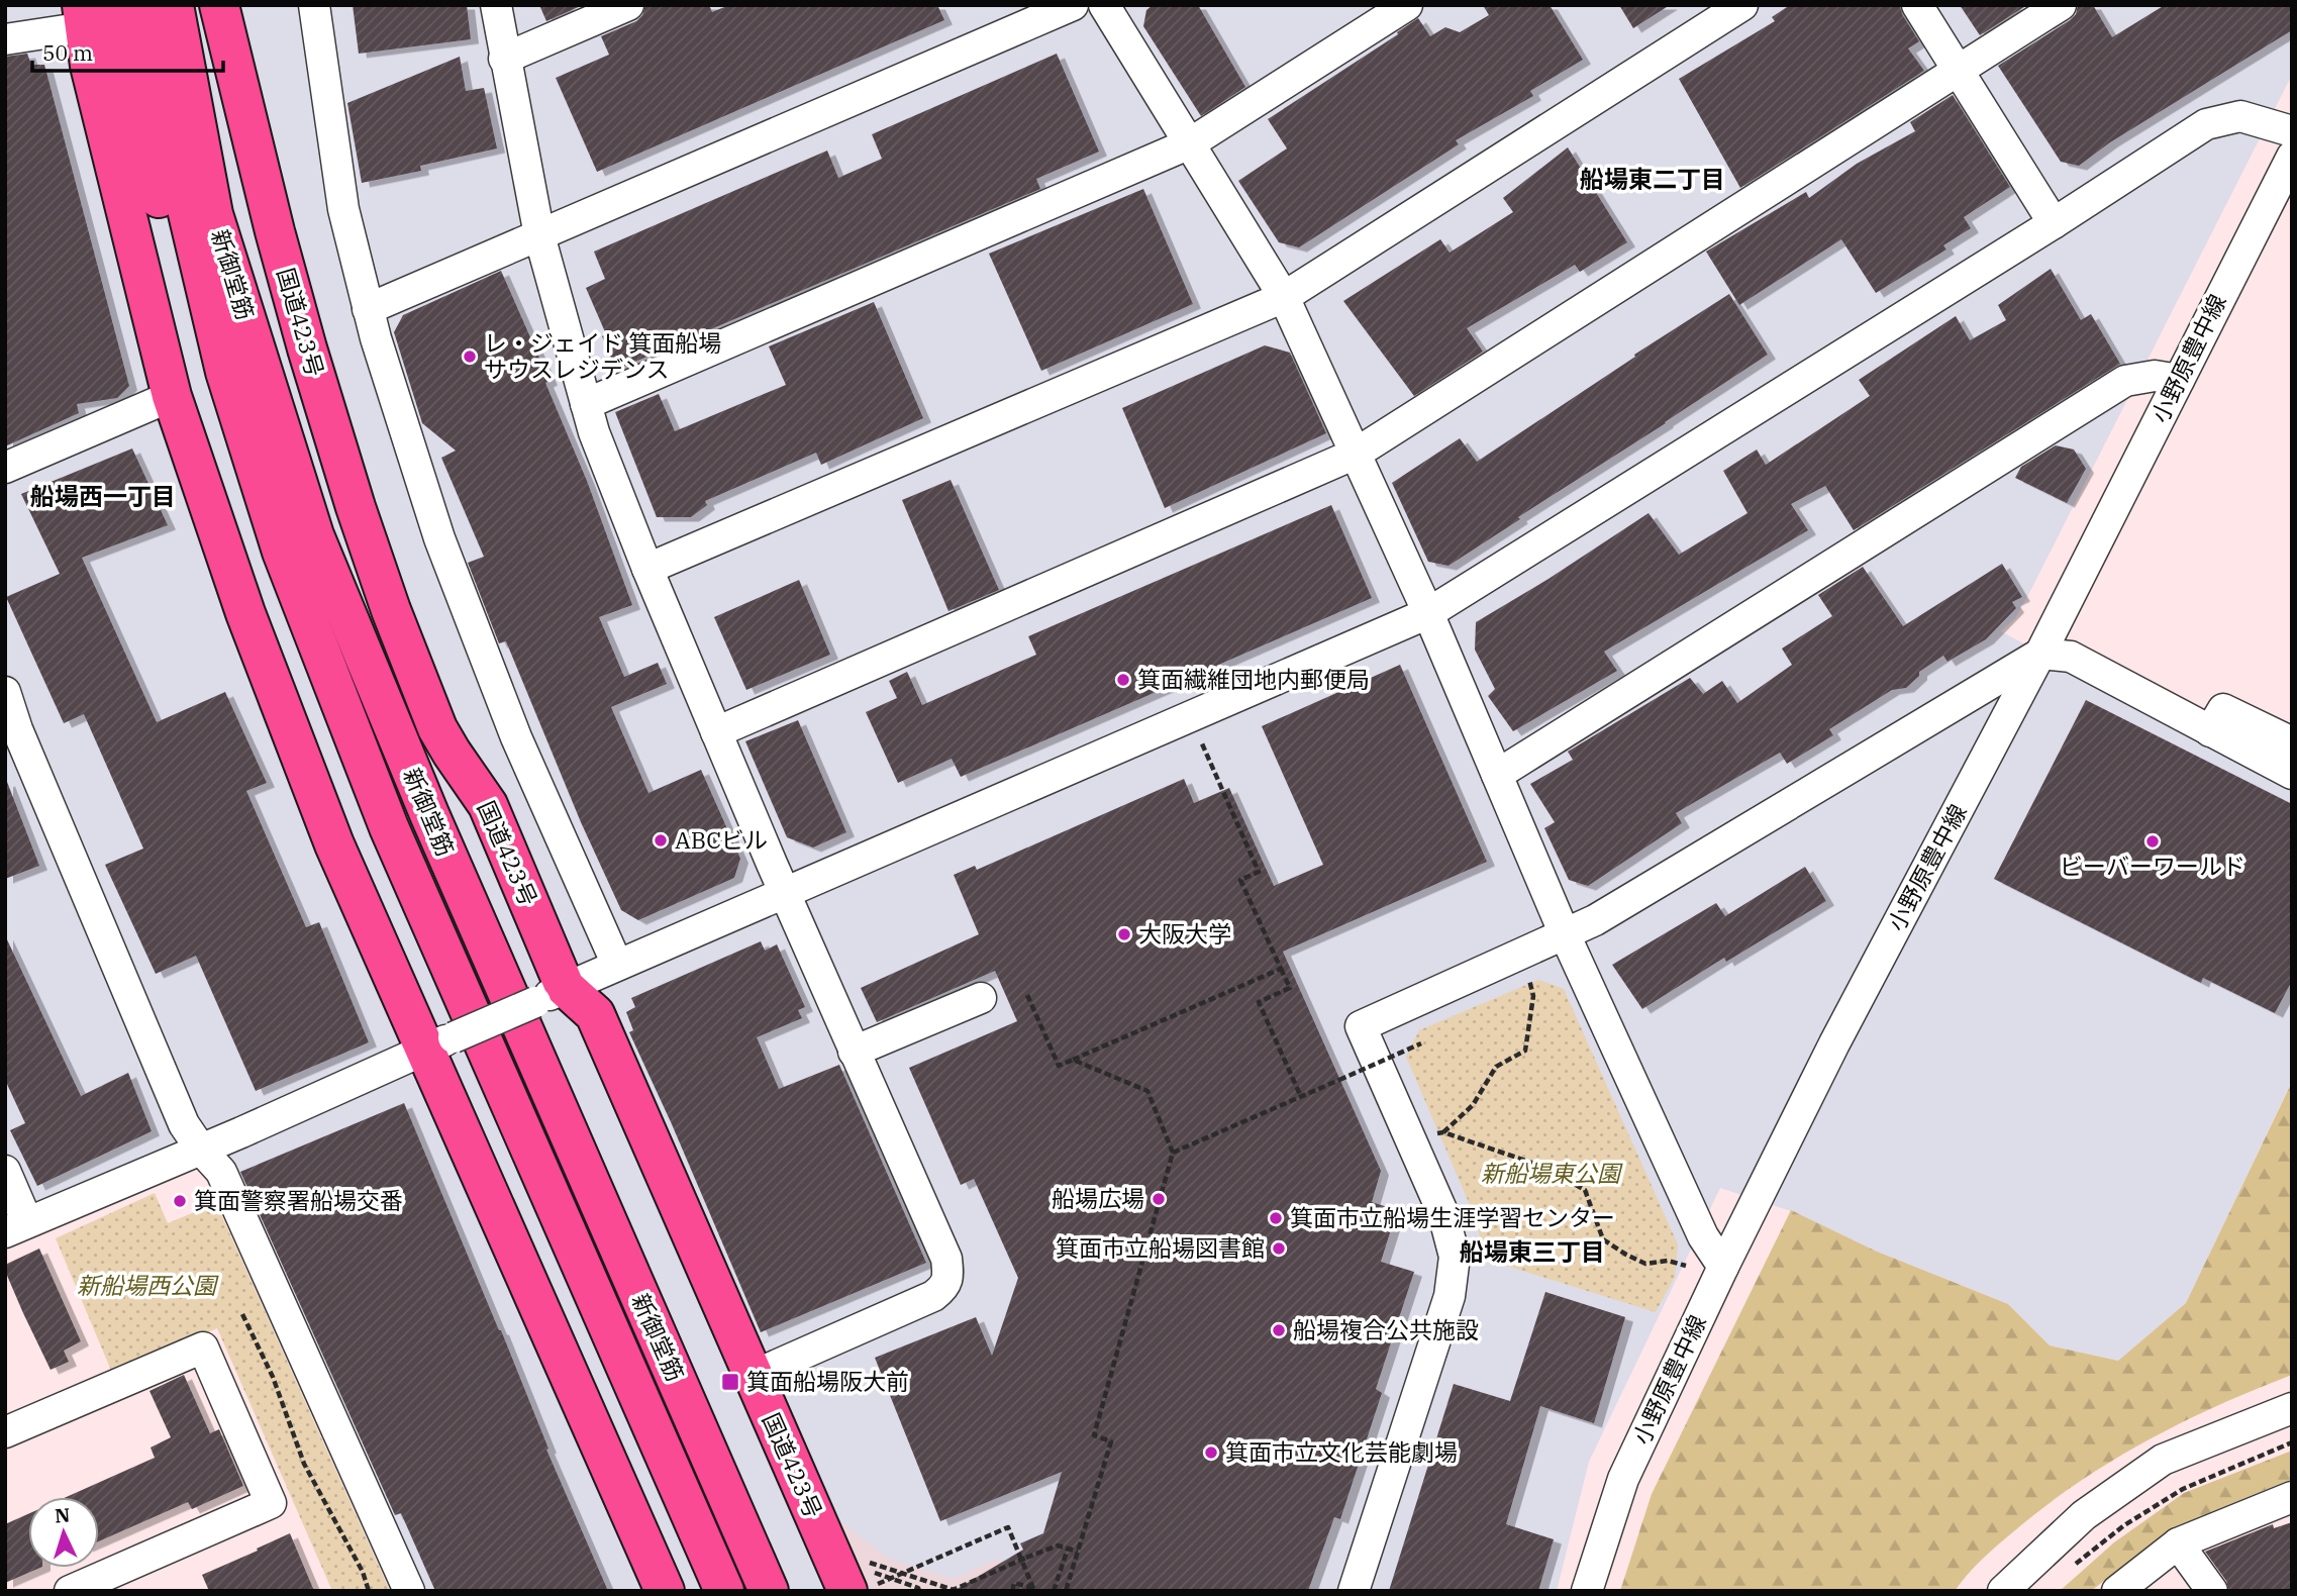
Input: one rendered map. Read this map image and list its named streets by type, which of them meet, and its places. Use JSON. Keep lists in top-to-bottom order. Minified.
{"streets":{"highway":["新御堂筋","国道423号"],"street":["小野原豊中線"]},"districts":["船場東二丁目","船場西一丁目","船場東三丁目"],"parks":["新船場東公園","新船場西公園"],"places":{"other":["レ・ジェイド 箕面船場 サウスレジデンス","箕面繊維団地内郵便局","ABCビル","ビーバーワールド","大阪大学","船場広場","箕面警察署船場交番","箕面市立船場生涯学習センター","箕面市立船場図書館","船場複合公共施設","箕面市立文化芸能劇場"],"transit":["箕面船場阪大前"]},"scale_bar":"50 m","north":"top"}
